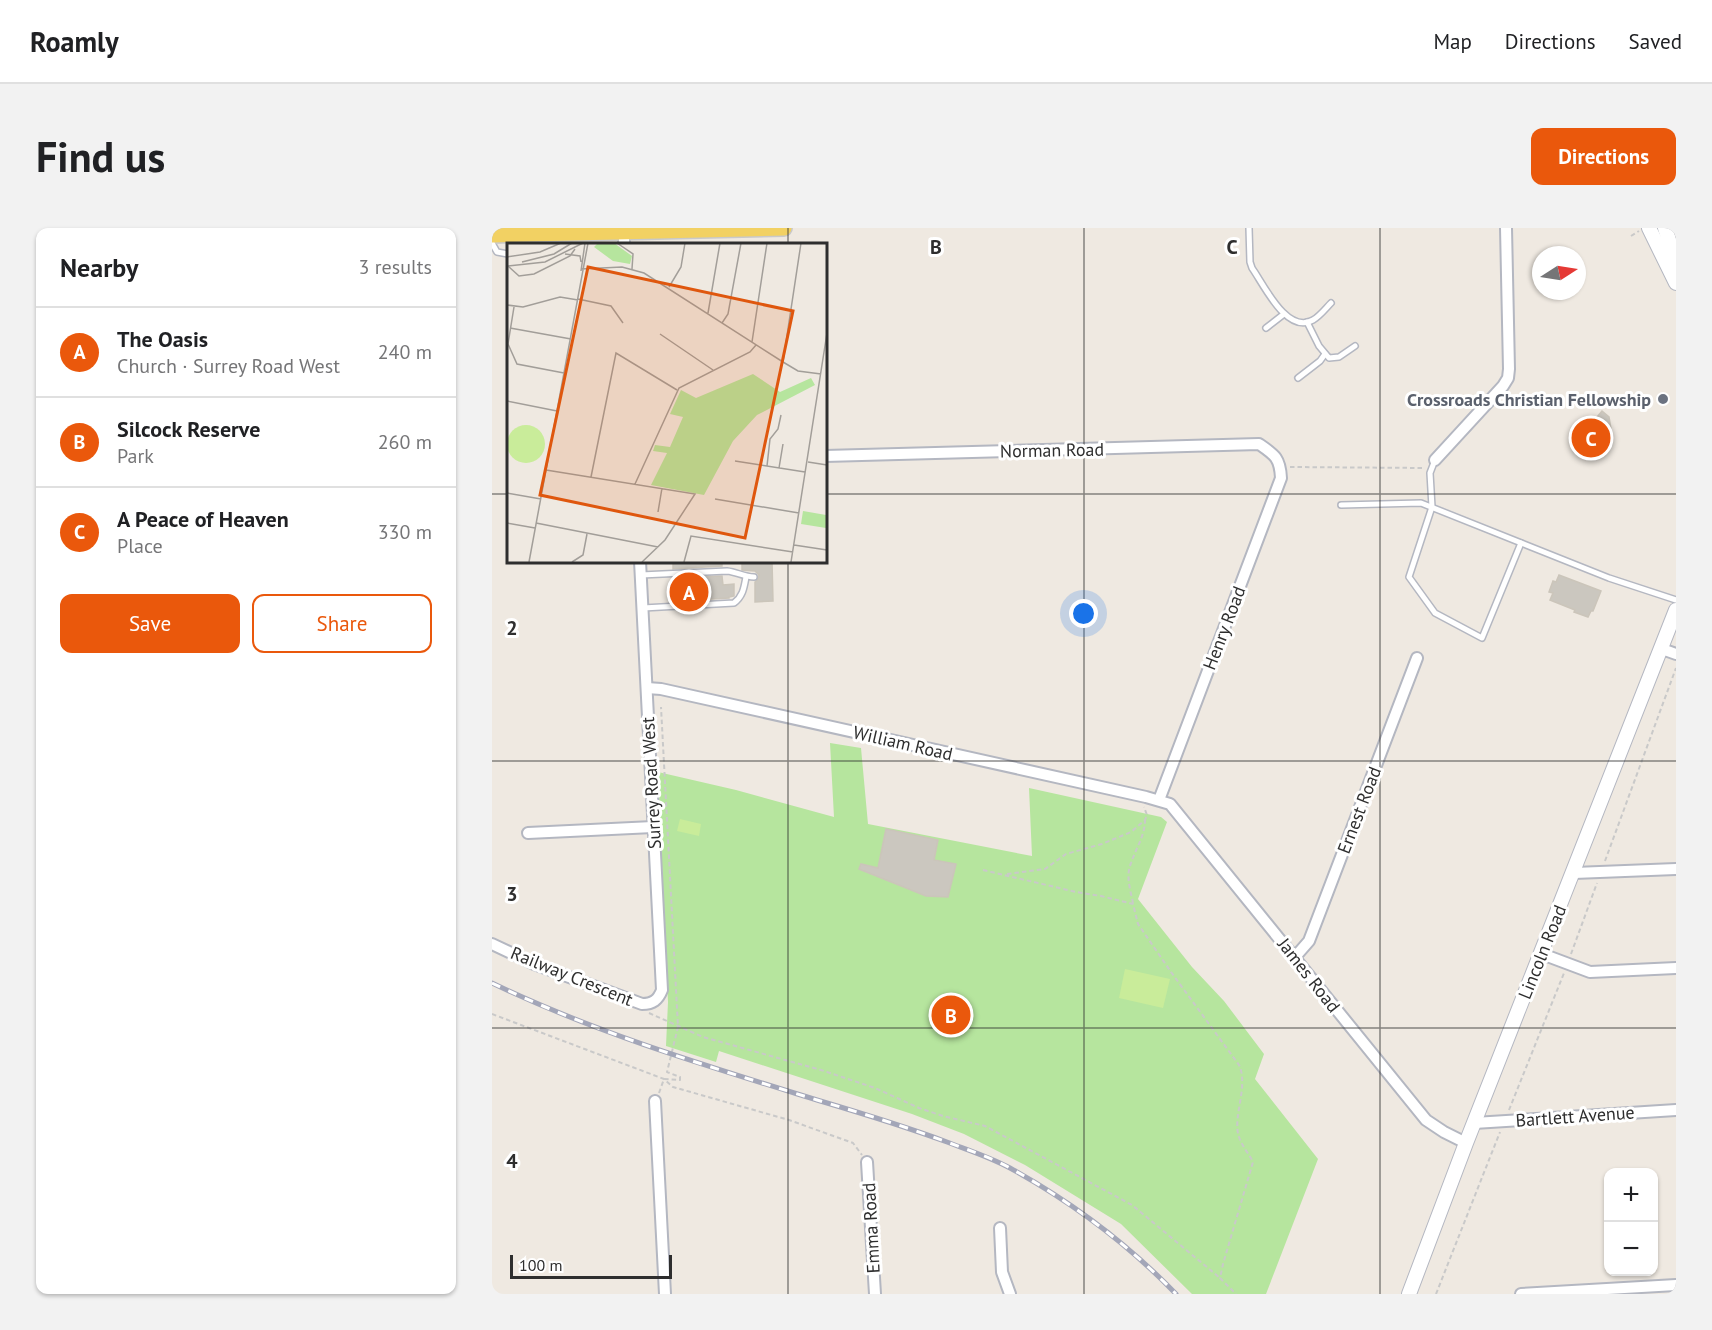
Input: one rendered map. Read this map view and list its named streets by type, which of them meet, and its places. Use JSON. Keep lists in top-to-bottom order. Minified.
{"streets":{"main road":["Lincoln Road"],"street":["Norman Road","Henry Road","William Road","Surrey Road West","Ernest Road","James Road","Railway Crescent","Bartlett Avenue","Emma Road"]},"crossings":[["Norman Road","Henry Road"],["Henry Road","William Road"],["Henry Road","James Road"],["William Road","Surrey Road West"],["William Road","James Road"],["Surrey Road West","Railway Crescent"],["Ernest Road","James Road"],["Lincoln Road","James Road"],["Lincoln Road","Bartlett Avenue"]],"places":["Crossroads Christian Fellowship"],"scale_bar":"100 m","north":"right","page":{"header":"Roamly","nav":["Map","Directions","Saved"],"buttons":["Directions",["Save","Share"]],"title":"Find us","heading":["Nearby","3 results"],"list":[{"mark":"A","name":"The Oasis","note":"Church · Surrey Road West","value":"240 m"},{"mark":"B","name":"Silcock Reserve","note":"Park","value":"260 m"},{"mark":"C","name":"A Peace of Heaven","note":"Place","value":"330 m"}],"pins":["C","A","B"],"map_buttons":["+","−"],"scale":"100 m"},"grid":{"columns":["B","C"],"rows":["2","3","4"]}}
